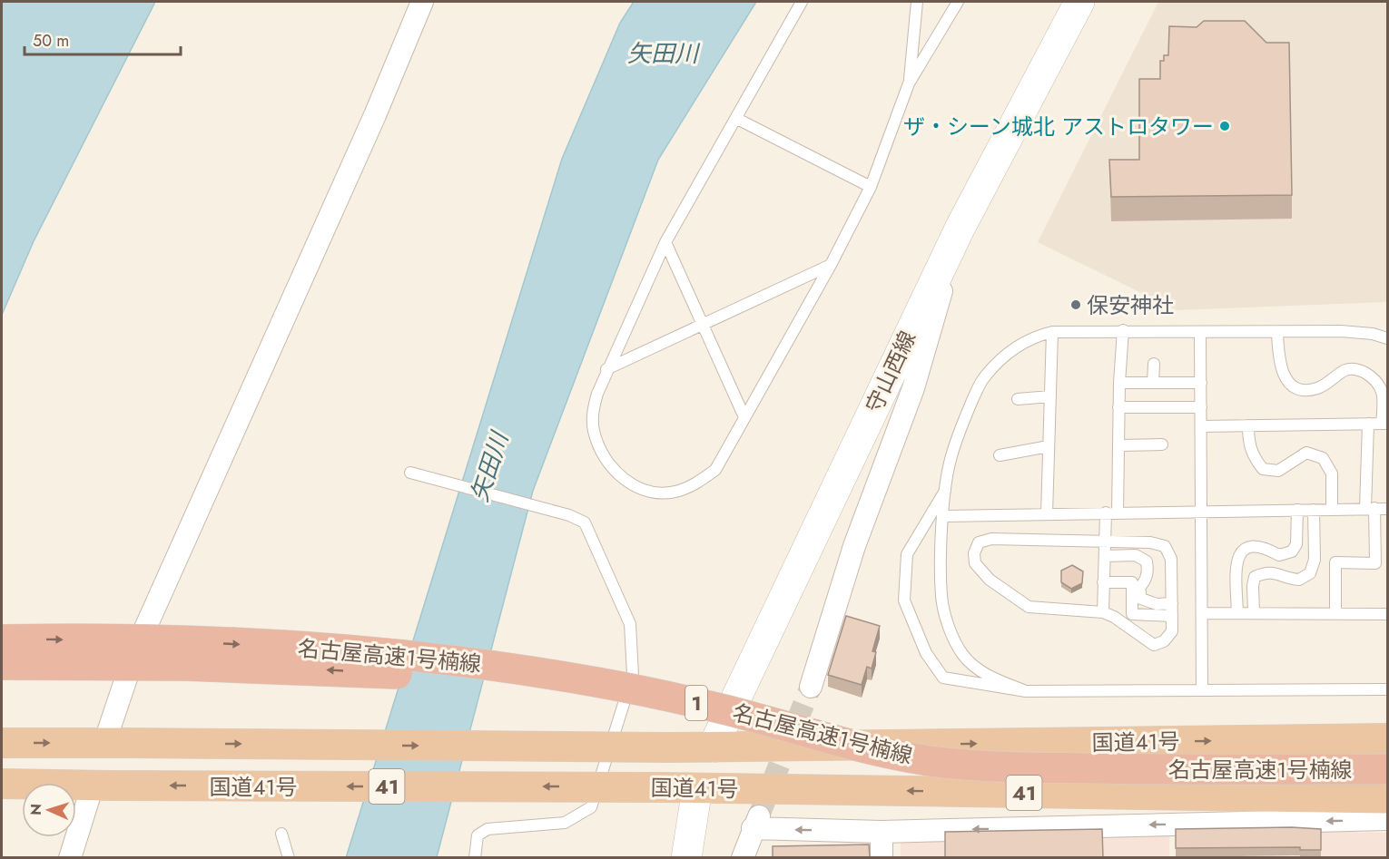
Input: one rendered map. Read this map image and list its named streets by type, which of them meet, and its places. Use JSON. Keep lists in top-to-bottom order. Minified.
{"streets":{"highway":["名古屋高速1号楠線","1","国道41号","41"],"main road":["守山西線"]},"crossings":[["守山西線","国道41号"]],"water":["矢田川"],"places":["ザ・シーン城北 アストロタワー","保安神社"],"scale_bar":"50 m","north":"left"}
